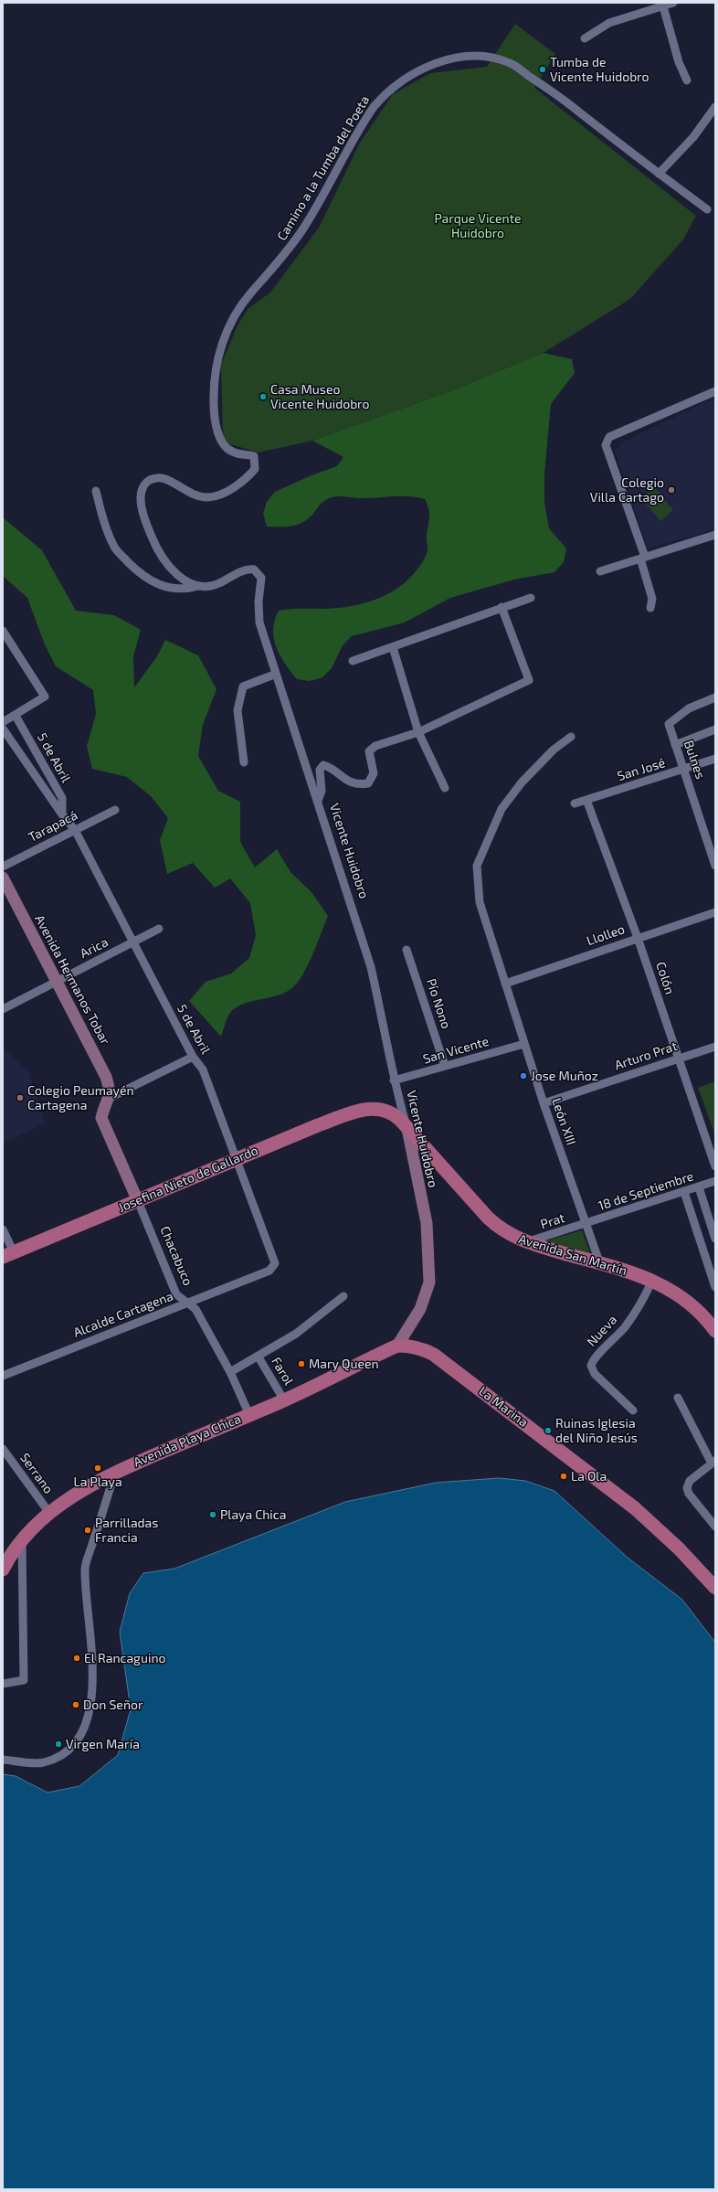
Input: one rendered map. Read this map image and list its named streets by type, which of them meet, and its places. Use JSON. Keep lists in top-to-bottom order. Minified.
{"streets":{"main road":["Josefina Nieto de Gallardo","Avenida San Martín","La Marina","Avenida Playa Chica"],"street":["Camino a la Tumba del Poeta","5 de Abril","Bulnes","San José","Tarapacá","Vicente Huidobro","Llolleo","Arica","Colón","Avenida Hermanos Tobar","Pío Nono","San Vicente","Arturo Prat","León XIII","18 de Septiembre","Prat","Chacabuco","Alcalde Cartagena","Nueva","Farol","Serrano"]},"crossings":[["Camino a la Tumba del Poeta","Vicente Huidobro"],["5 de Abril","Tarapacá"],["5 de Abril","Arica"],["5 de Abril","Josefina Nieto de Gallardo"],["5 de Abril","Alcalde Cartagena"],["Bulnes","San José"],["San José","Colón"],["Vicente Huidobro","San Vicente"],["Vicente Huidobro","Avenida San Martín"],["Vicente Huidobro","La Marina"],["Vicente Huidobro","Avenida Playa Chica"],["Llolleo","Colón"],["Llolleo","León XIII"],["Arica","Avenida Hermanos Tobar"],["Colón","Arturo Prat"],["Avenida Hermanos Tobar","Chacabuco"],["Pío Nono","San Vicente"],["San Vicente","León XIII"],["Arturo Prat","León XIII"],["León XIII","18 de Septiembre"],["León XIII","Prat"],["León XIII","Avenida San Martín"],["Josefina Nieto de Gallardo","Avenida San Martín"],["Josefina Nieto de Gallardo","Chacabuco"],["18 de Septiembre","Prat"],["Prat","Avenida San Martín"],["Avenida San Martín","Nueva"],["Chacabuco","Alcalde Cartagena"],["Chacabuco","Avenida Playa Chica"],["Farol","Avenida Playa Chica"],["La Marina","Avenida Playa Chica"],["Avenida Playa Chica","Serrano"]],"parks":["Parque Vicente Huidobro"],"places":["Tumba de Vicente Huidobro","Casa Museo Vicente Huidobro","Colegio Villa Cartago","Jose Muñoz","Colegio Peumayén Cartagena","Mary Queen","Ruinas Iglesia del Niño Jesús","La Playa","La Ola","Playa Chica","Parrilladas Francia","El Rancaguino","Don Señor","Virgen María"]}
